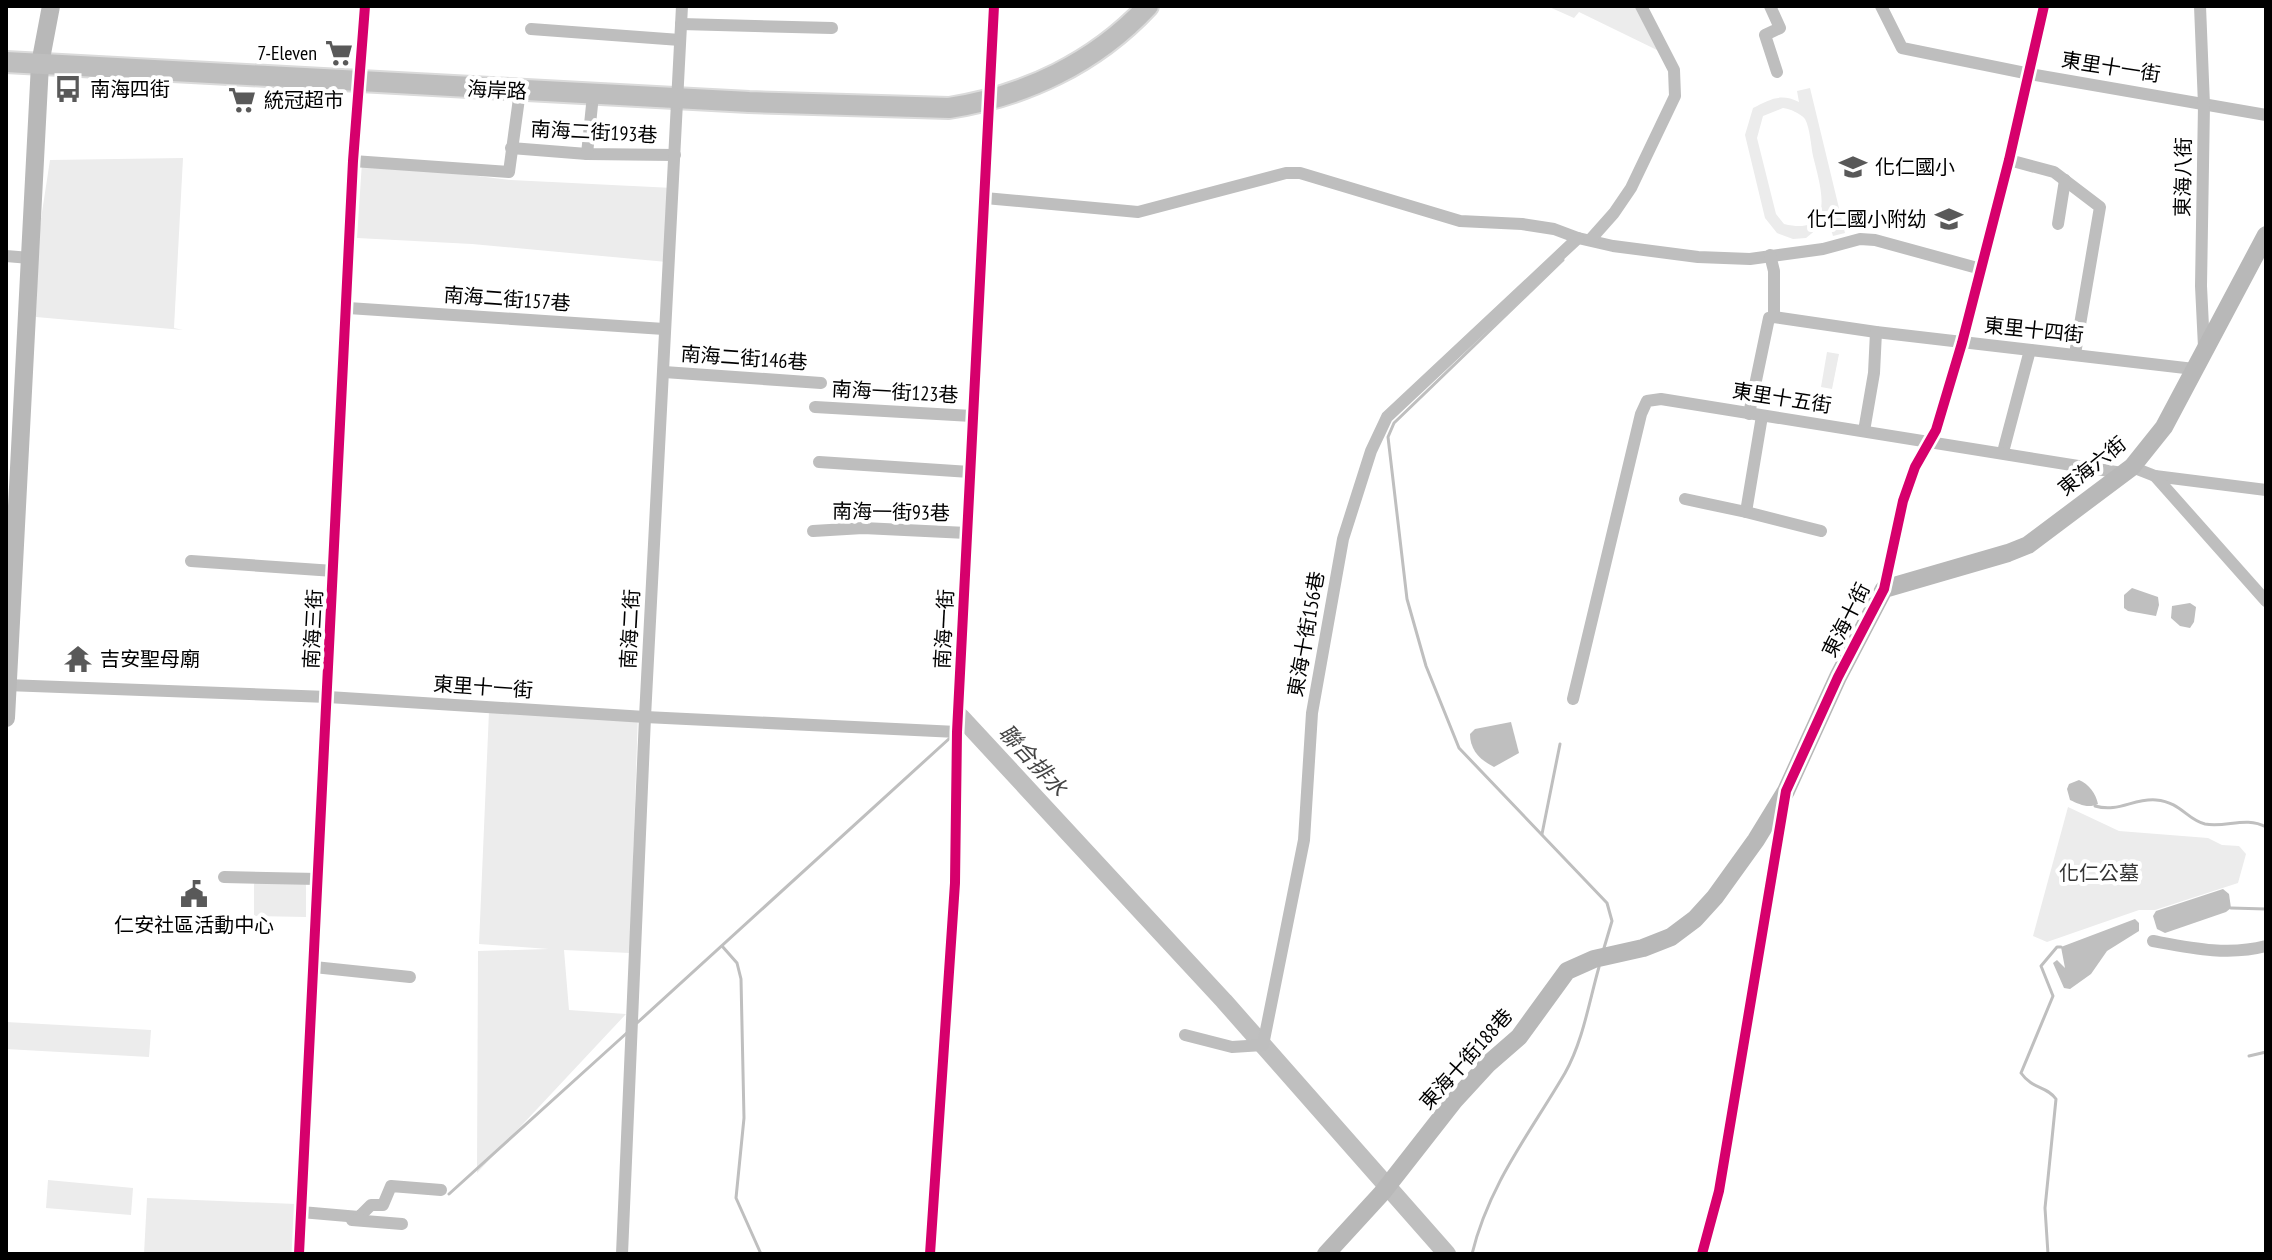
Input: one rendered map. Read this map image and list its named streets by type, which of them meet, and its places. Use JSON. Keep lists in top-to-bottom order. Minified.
{"streets":{"main road":["海岸路"],"street":["東里十一街","南海二街193巷","東海八街","南海二街157巷","東里十四街","南海二街146巷","南海一街123巷","東里十五街","東海六街","南海一街93巷","東海十街","南海三街","南海二街","南海一街","東海十街156巷","東海十街188巷"]},"crossings":[["東里十一街","東海八街"],["東里十一街","東海十街"],["東里十一街","南海三街"],["東里十一街","南海二街"],["東里十一街","南海一街"],["海岸路","南海三街"],["海岸路","南海二街"],["海岸路","南海一街"],["南海二街193巷","南海二街"],["東海八街","東海六街"],["南海二街157巷","南海三街"],["南海二街157巷","南海二街"],["東里十四街","東海六街"],["東里十四街","東海十街"],["南海二街146巷","南海二街"],["南海一街123巷","南海一街"],["東里十五街","東海六街"],["東里十五街","東海十街"],["東海六街","東海十街"],["南海一街93巷","南海一街"],["東海十街","東海十街188巷"]],"water":["聯合排水"],"parks":["化仁公墓"],"places":{"supermarket":["7-Eleven","統冠超市"],"bus stop":["南海四街"],"school or university":["化仁國小","化仁國小附幼"],"temple":["吉安聖母廟"],"public building":["仁安社區活動中心"]}}
